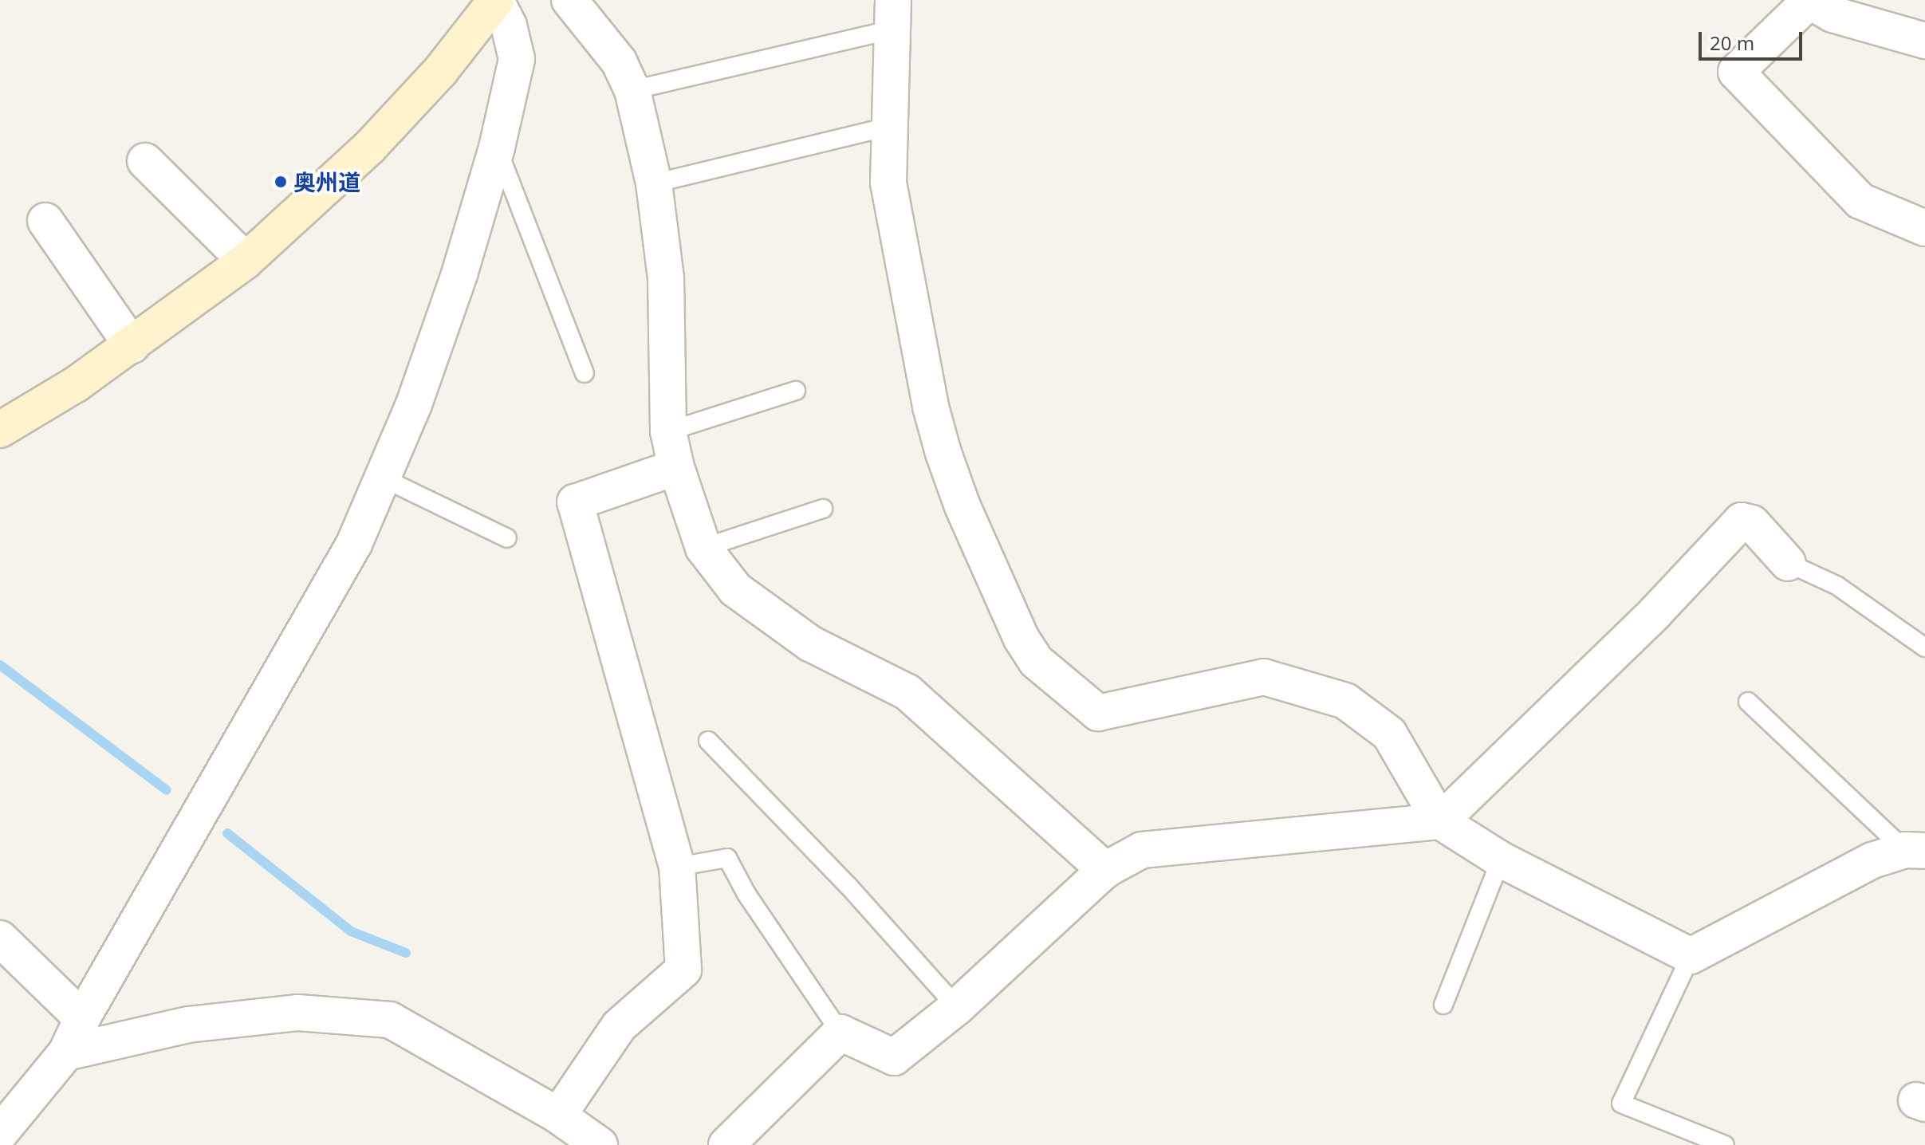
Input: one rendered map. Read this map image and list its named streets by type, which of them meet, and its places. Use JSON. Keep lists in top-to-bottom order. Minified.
{"places":["奥州道"],"scale_bar":"20 m"}
